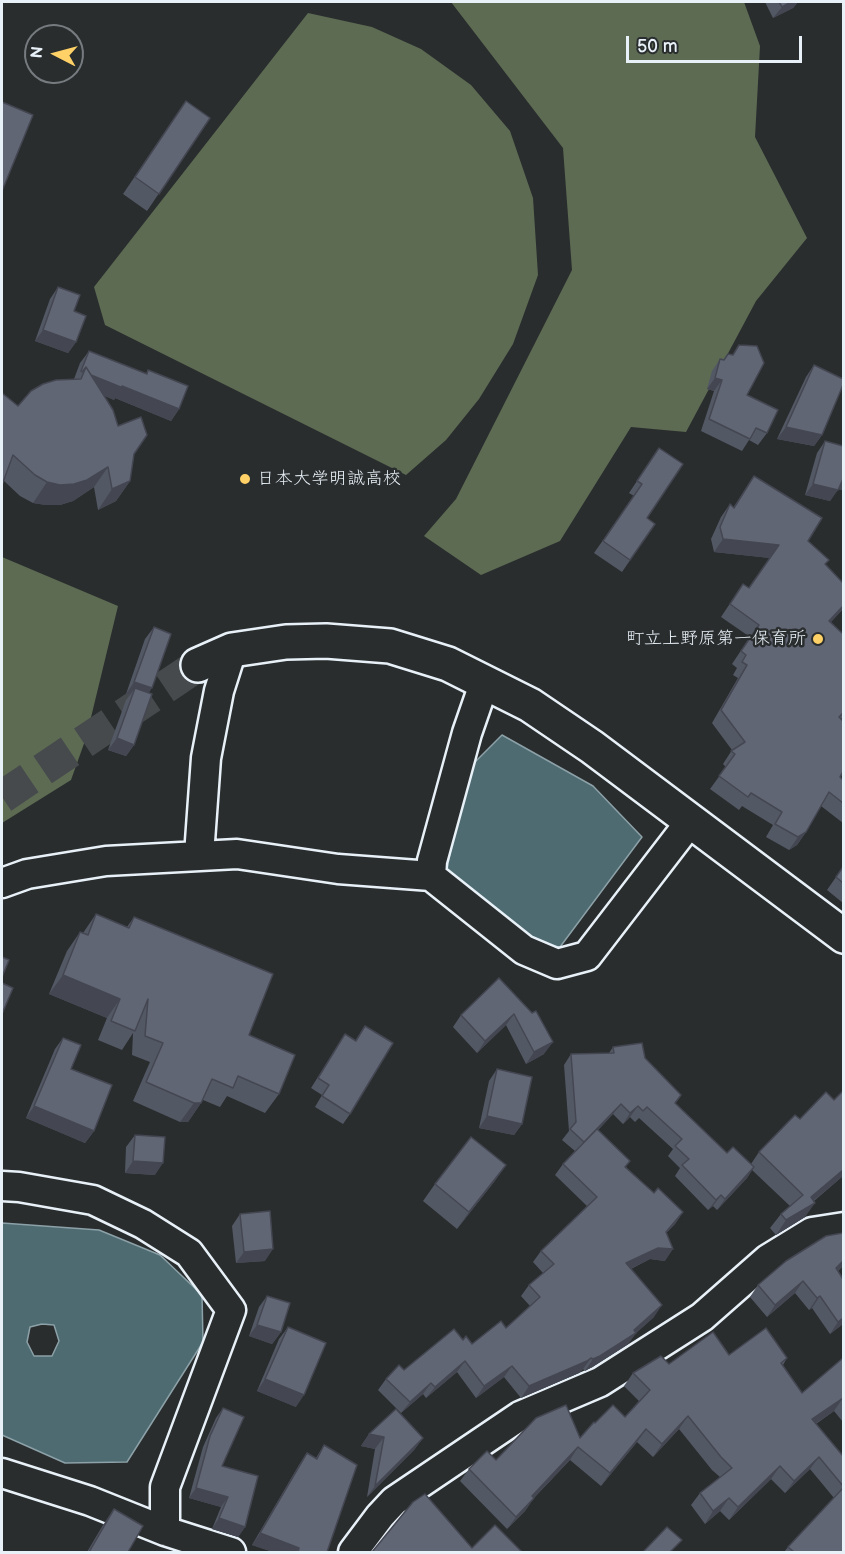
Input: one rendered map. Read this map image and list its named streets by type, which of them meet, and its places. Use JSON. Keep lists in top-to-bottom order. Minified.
{"places":["日本大学明誠高校","町立上野原第一保育所"],"scale_bar":"50 m","north":"left"}
